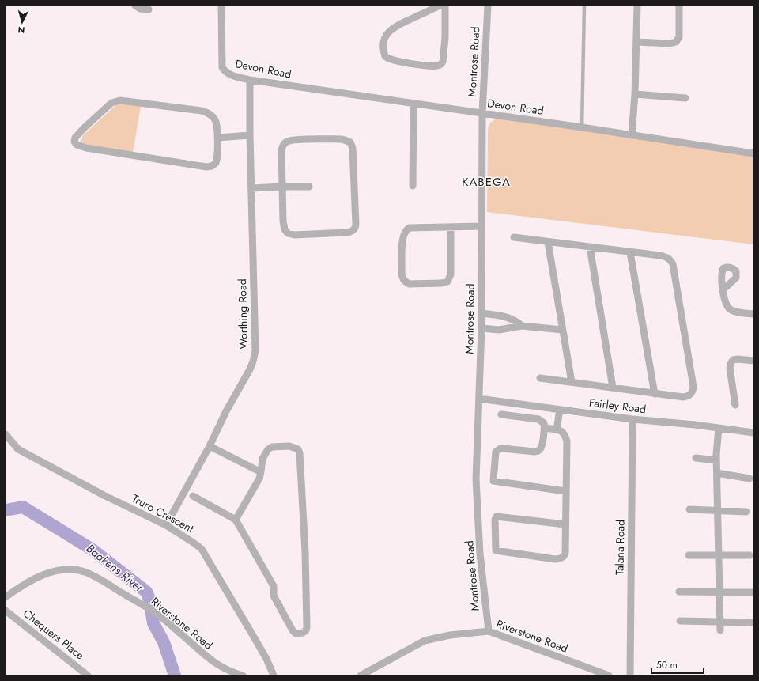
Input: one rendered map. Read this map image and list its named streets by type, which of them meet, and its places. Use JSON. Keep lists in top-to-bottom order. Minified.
{"streets":{"street":["Montrose Road","Devon Road","Worthing Road","Fairley Road","Truro Crescent","Talana Road","Riverstone Road","Chequers Place"]},"crossings":[["Montrose Road","Devon Road"],["Montrose Road","Fairley Road"],["Montrose Road","Riverstone Road"],["Devon Road","Worthing Road"],["Worthing Road","Truro Crescent"],["Fairley Road","Talana Road"]],"districts":["KABEGA"],"water":["Baakens River"],"scale_bar":"50 m","north":"bottom"}
